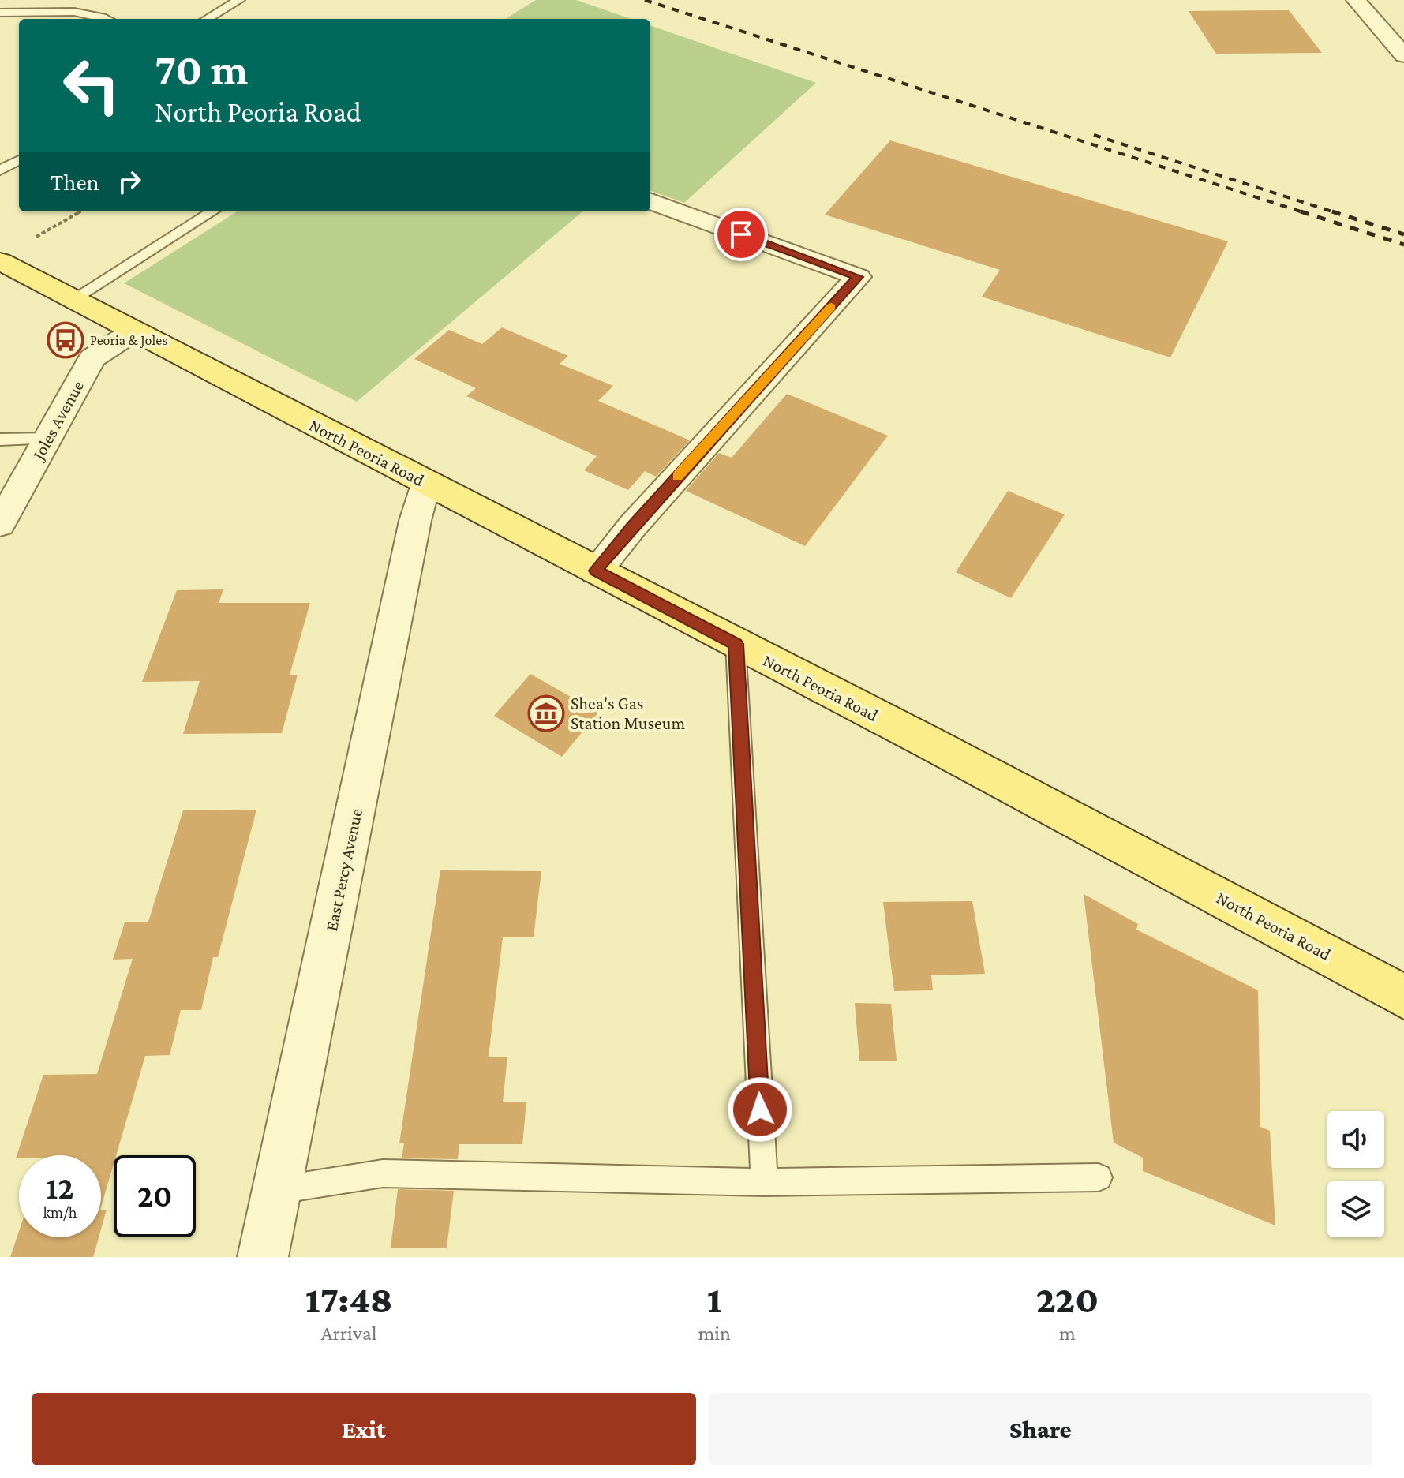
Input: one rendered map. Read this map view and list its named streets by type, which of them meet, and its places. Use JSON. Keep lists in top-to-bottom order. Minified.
{"streets":{"main road":["North Peoria Road"],"street":["Joles Avenue","East Percy Avenue"]},"crossings":[["Joles Avenue","North Peoria Road"],["North Peoria Road","East Percy Avenue"]],"places":{"bus stop":["Peoria & Joles"],"museum":["Shea's Gas Station Museum"]},"page":{"turn":["70 m","North Peoria Road"],"then":"Then","speed":"12 km/h","limit":"20","eta":["17:48","Arrival","1","min","220","m"],"buttons":["Exit","Share"]}}
